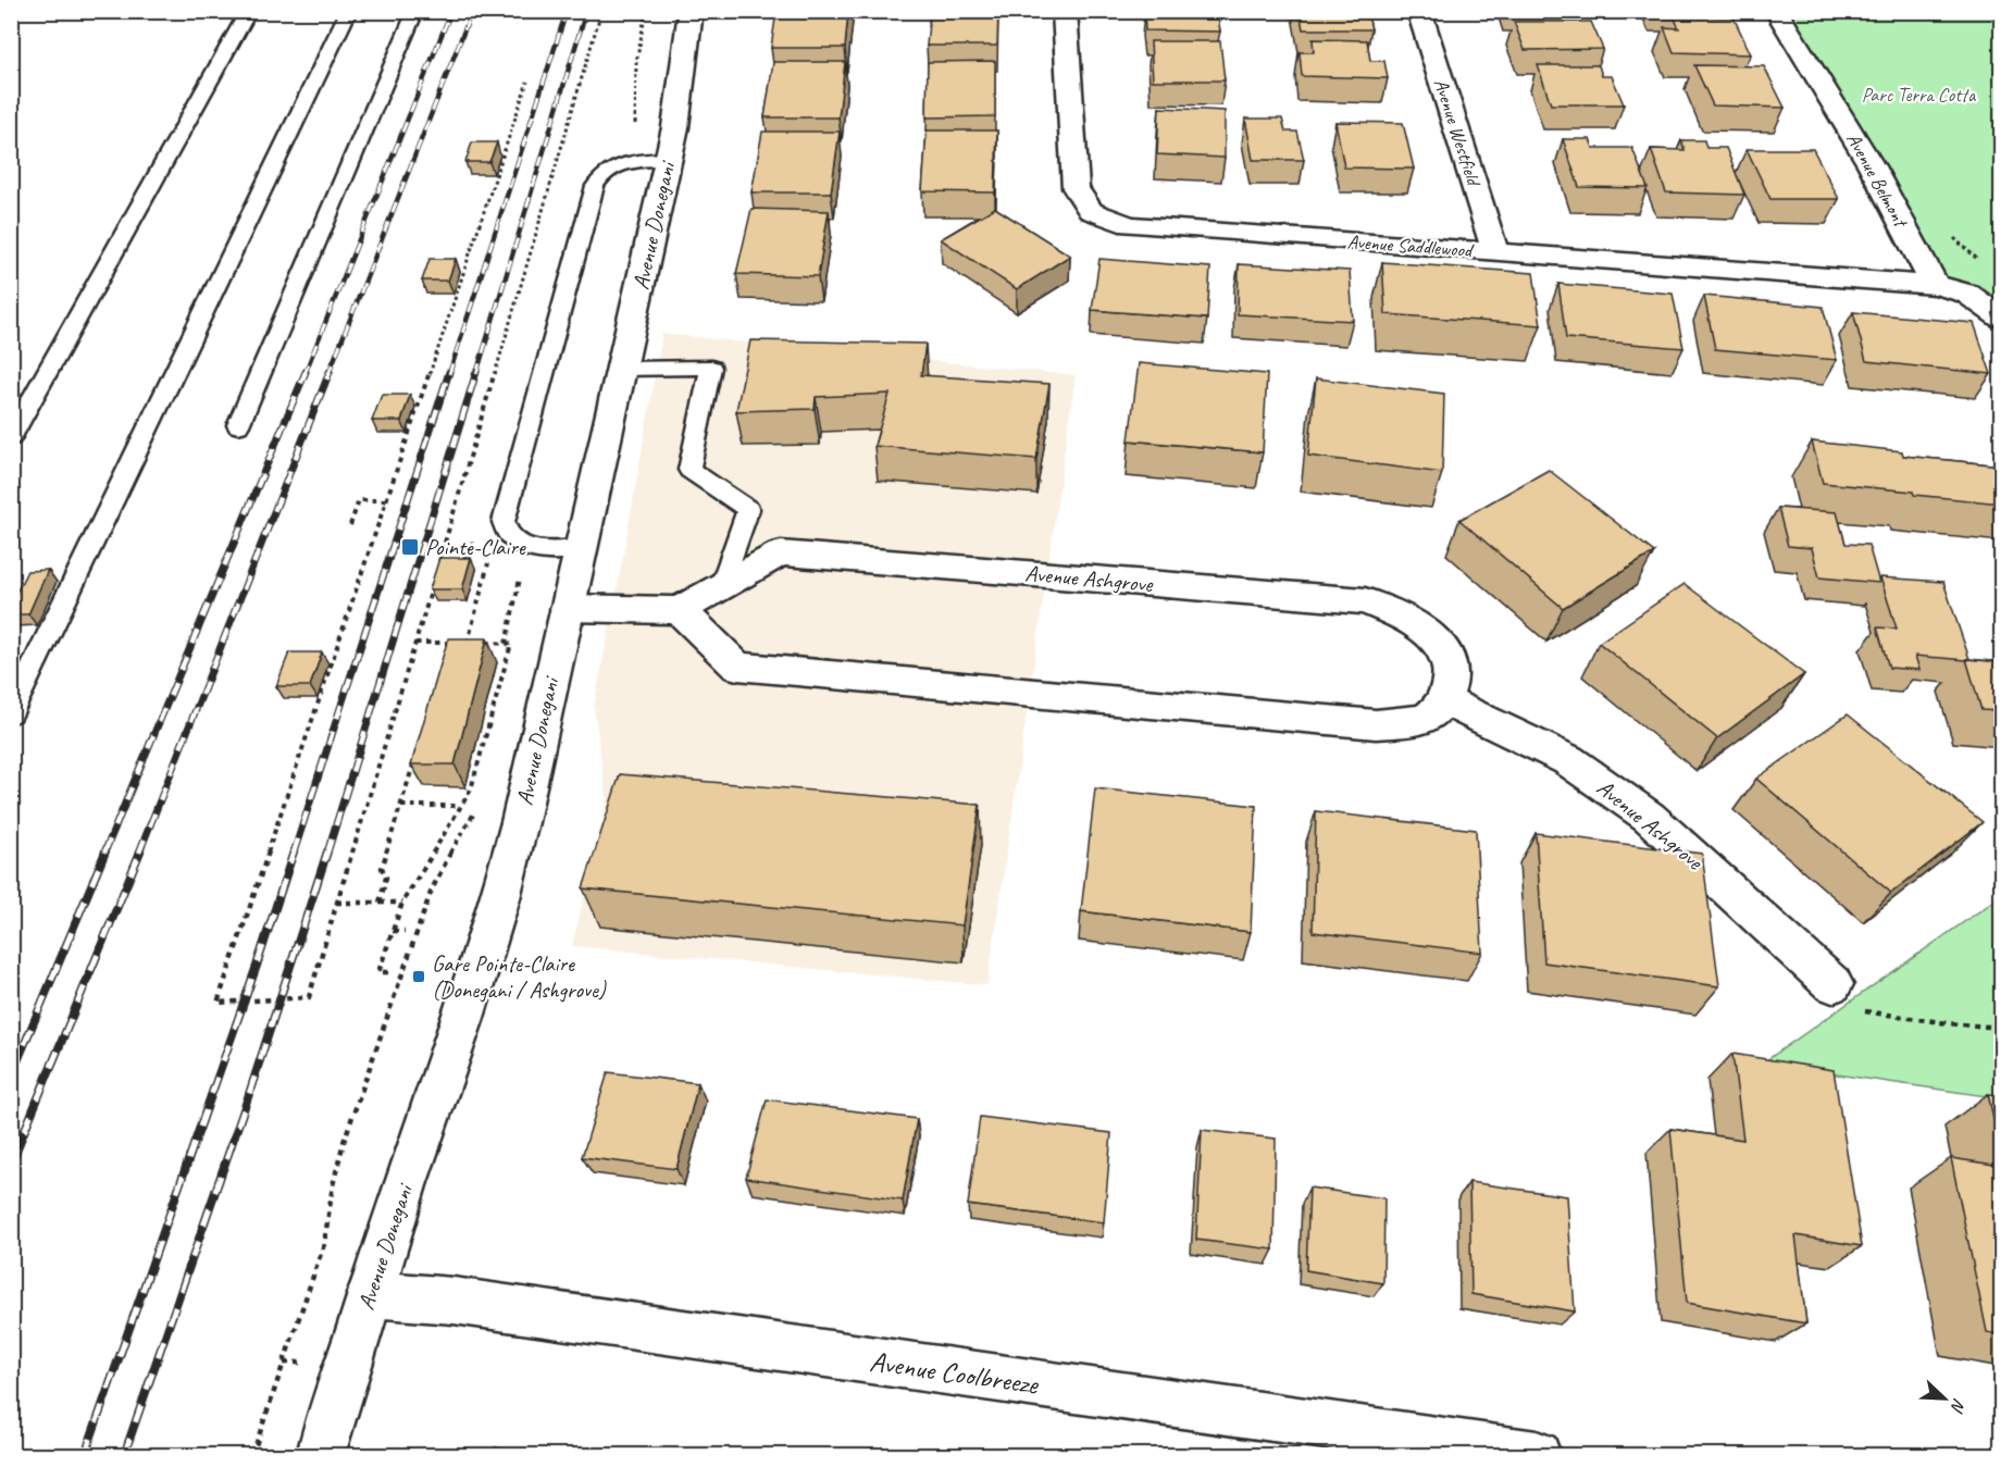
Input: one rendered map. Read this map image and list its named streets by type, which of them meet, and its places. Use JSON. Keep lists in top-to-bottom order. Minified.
{"streets":{"street":["Avenue Westfield","Avenue Belmont","Avenue Donegani","Avenue Saddlewood","Avenue Ashgrove","Avenue Coolbreeze"]},"crossings":[["Avenue Westfield","Avenue Saddlewood"],["Avenue Belmont","Avenue Saddlewood"],["Avenue Donegani","Avenue Coolbreeze"]],"parks":["Parc Terra Cotta"],"places":{"transit":["Pointe-Claire","Gare Pointe-Claire (Donegani / Ashgrove)"]},"north":"bottom right"}
